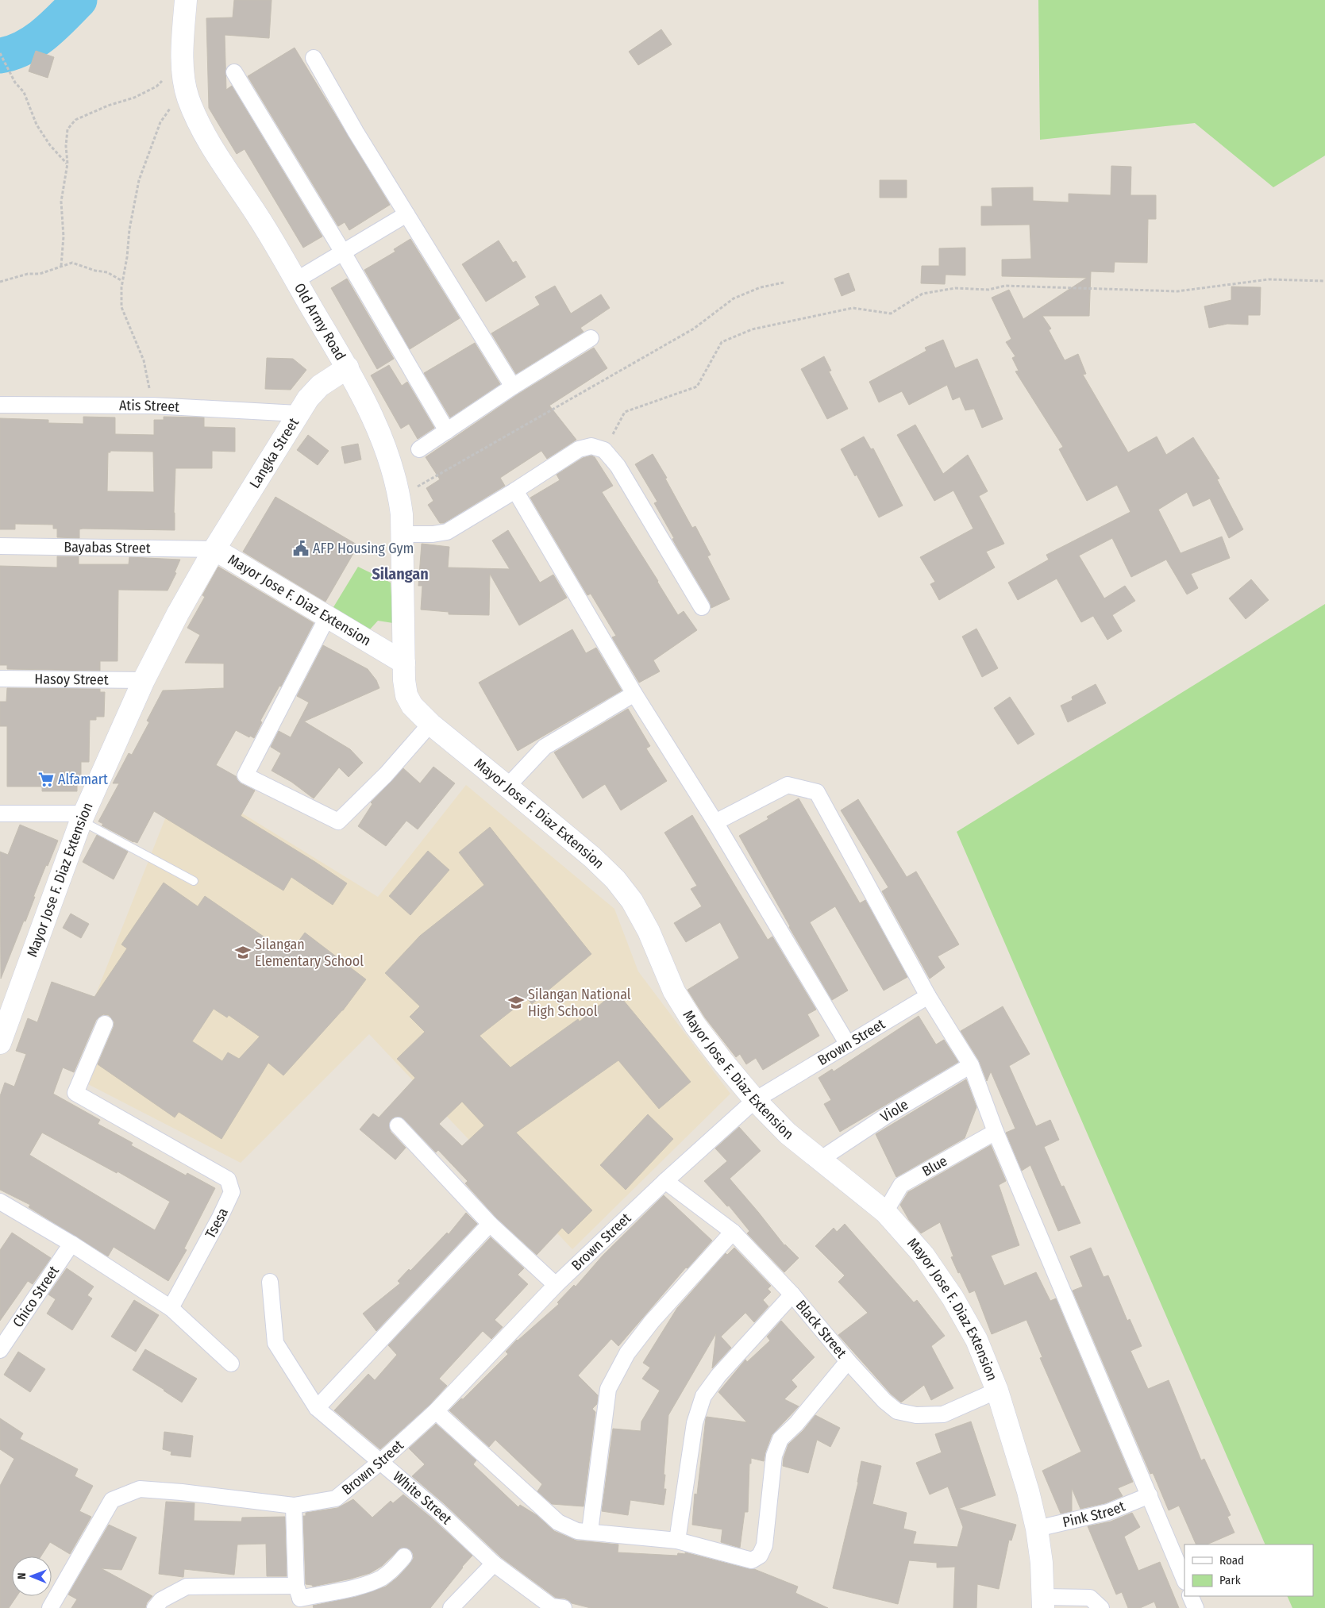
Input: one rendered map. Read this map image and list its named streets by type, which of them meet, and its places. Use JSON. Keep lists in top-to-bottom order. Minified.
{"streets":{"street":["Old Army Road","Atis Street","Langka Street","Bayabas Street","Mayor Jose F. Diaz Extension","Hasoy Street","Brown Street","Viole","Blue","Tsesa","Chico Street","Black Street","White Street","Pink Street"]},"crossings":[["Old Army Road","Langka Street"],["Old Army Road","Mayor Jose F. Diaz Extension"],["Atis Street","Langka Street"],["Langka Street","Bayabas Street"],["Langka Street","Mayor Jose F. Diaz Extension"],["Bayabas Street","Mayor Jose F. Diaz Extension"],["Mayor Jose F. Diaz Extension","Hasoy Street"],["Mayor Jose F. Diaz Extension","Brown Street"],["Mayor Jose F. Diaz Extension","Viole"],["Mayor Jose F. Diaz Extension","Blue"],["Mayor Jose F. Diaz Extension","Black Street"],["Mayor Jose F. Diaz Extension","Pink Street"],["Brown Street","Black Street"],["Brown Street","White Street"]],"districts":["Silangan"],"places":{"public building":["AFP Housing Gym"],"supermarket":["Alfamart"],"school or university":["Silangan Elementary School","Silangan National High School"]},"legend":["Road","Park"],"north":"left"}
